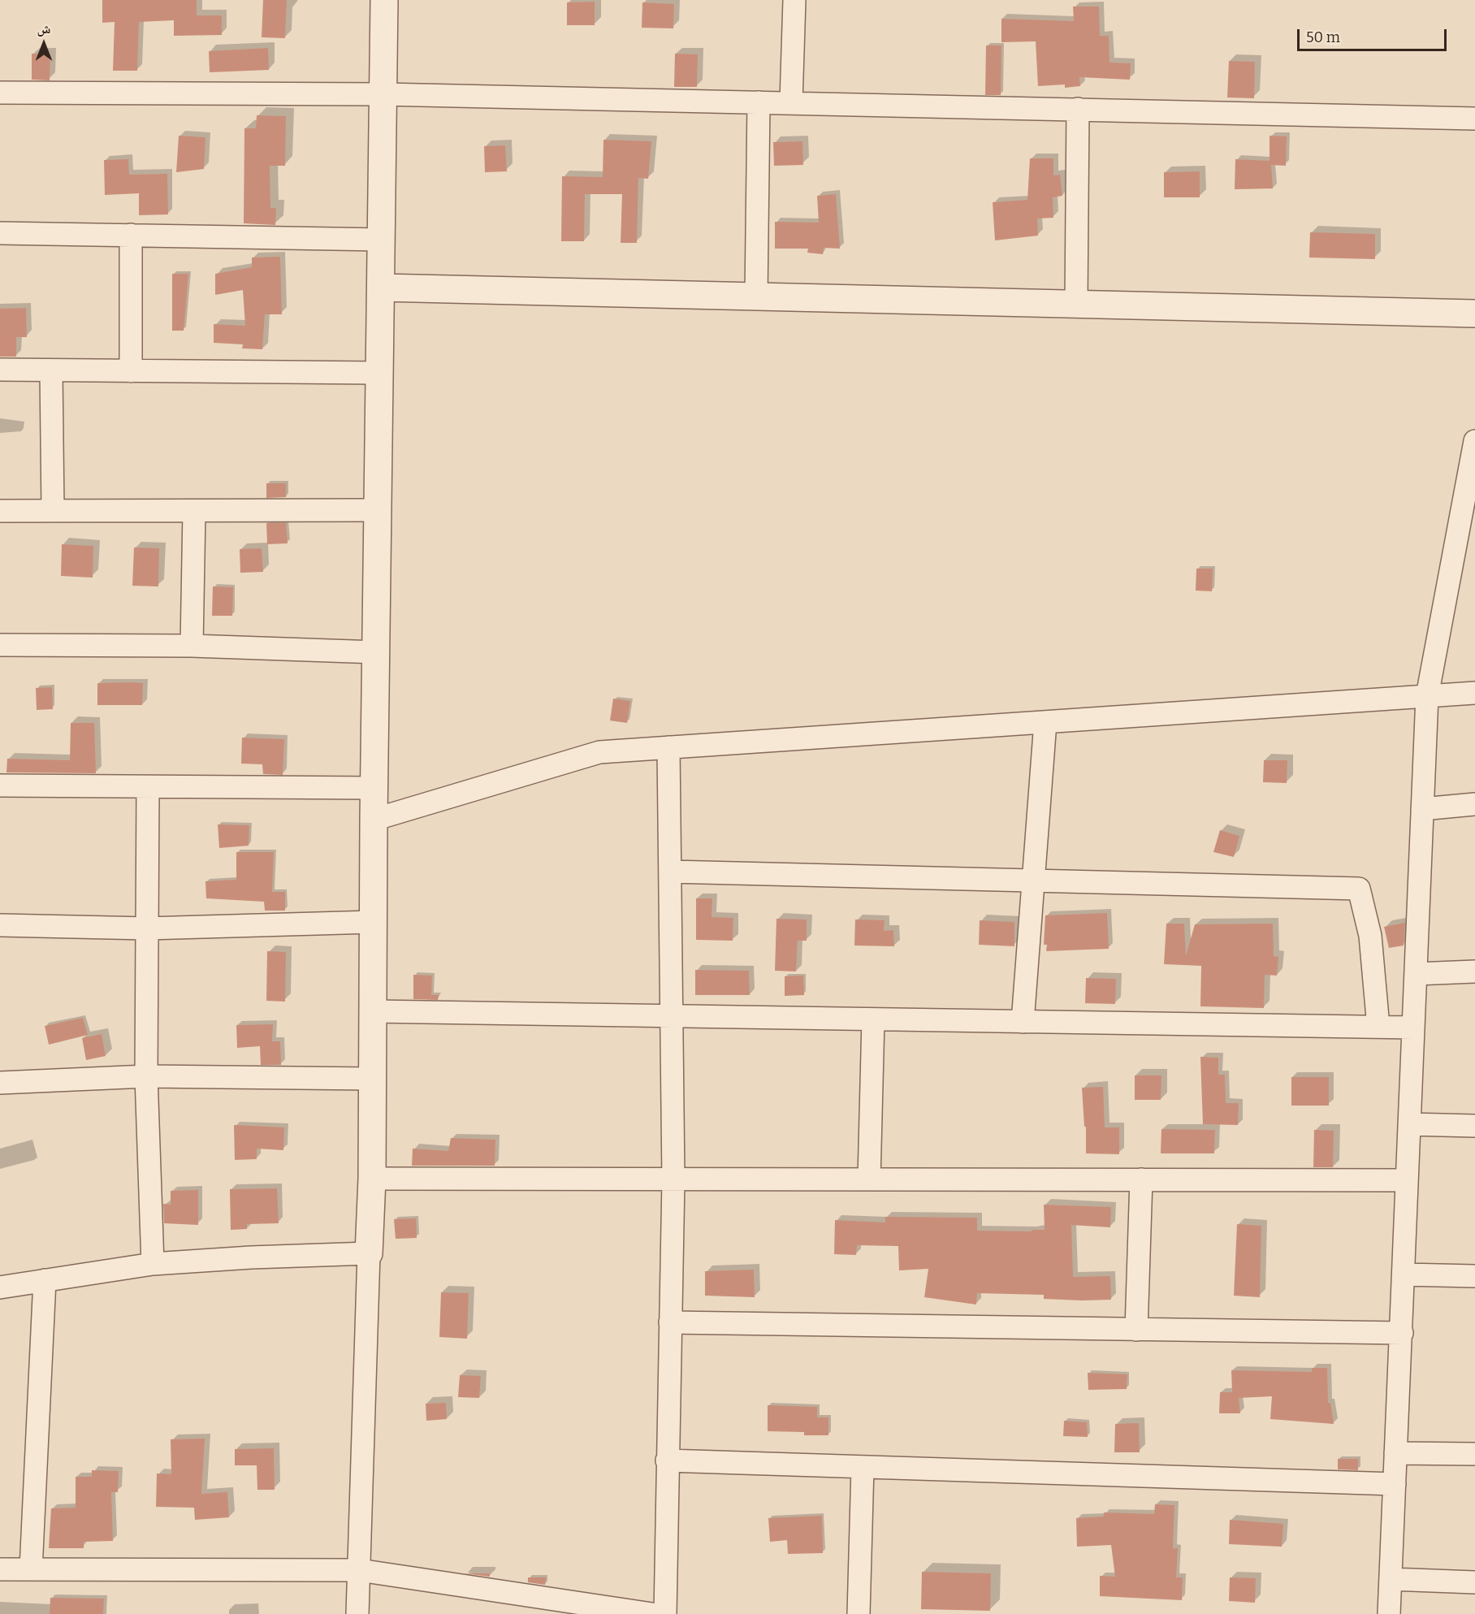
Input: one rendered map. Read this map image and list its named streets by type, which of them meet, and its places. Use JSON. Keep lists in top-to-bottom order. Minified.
{"scale_bar":"50 m","north":"top"}
